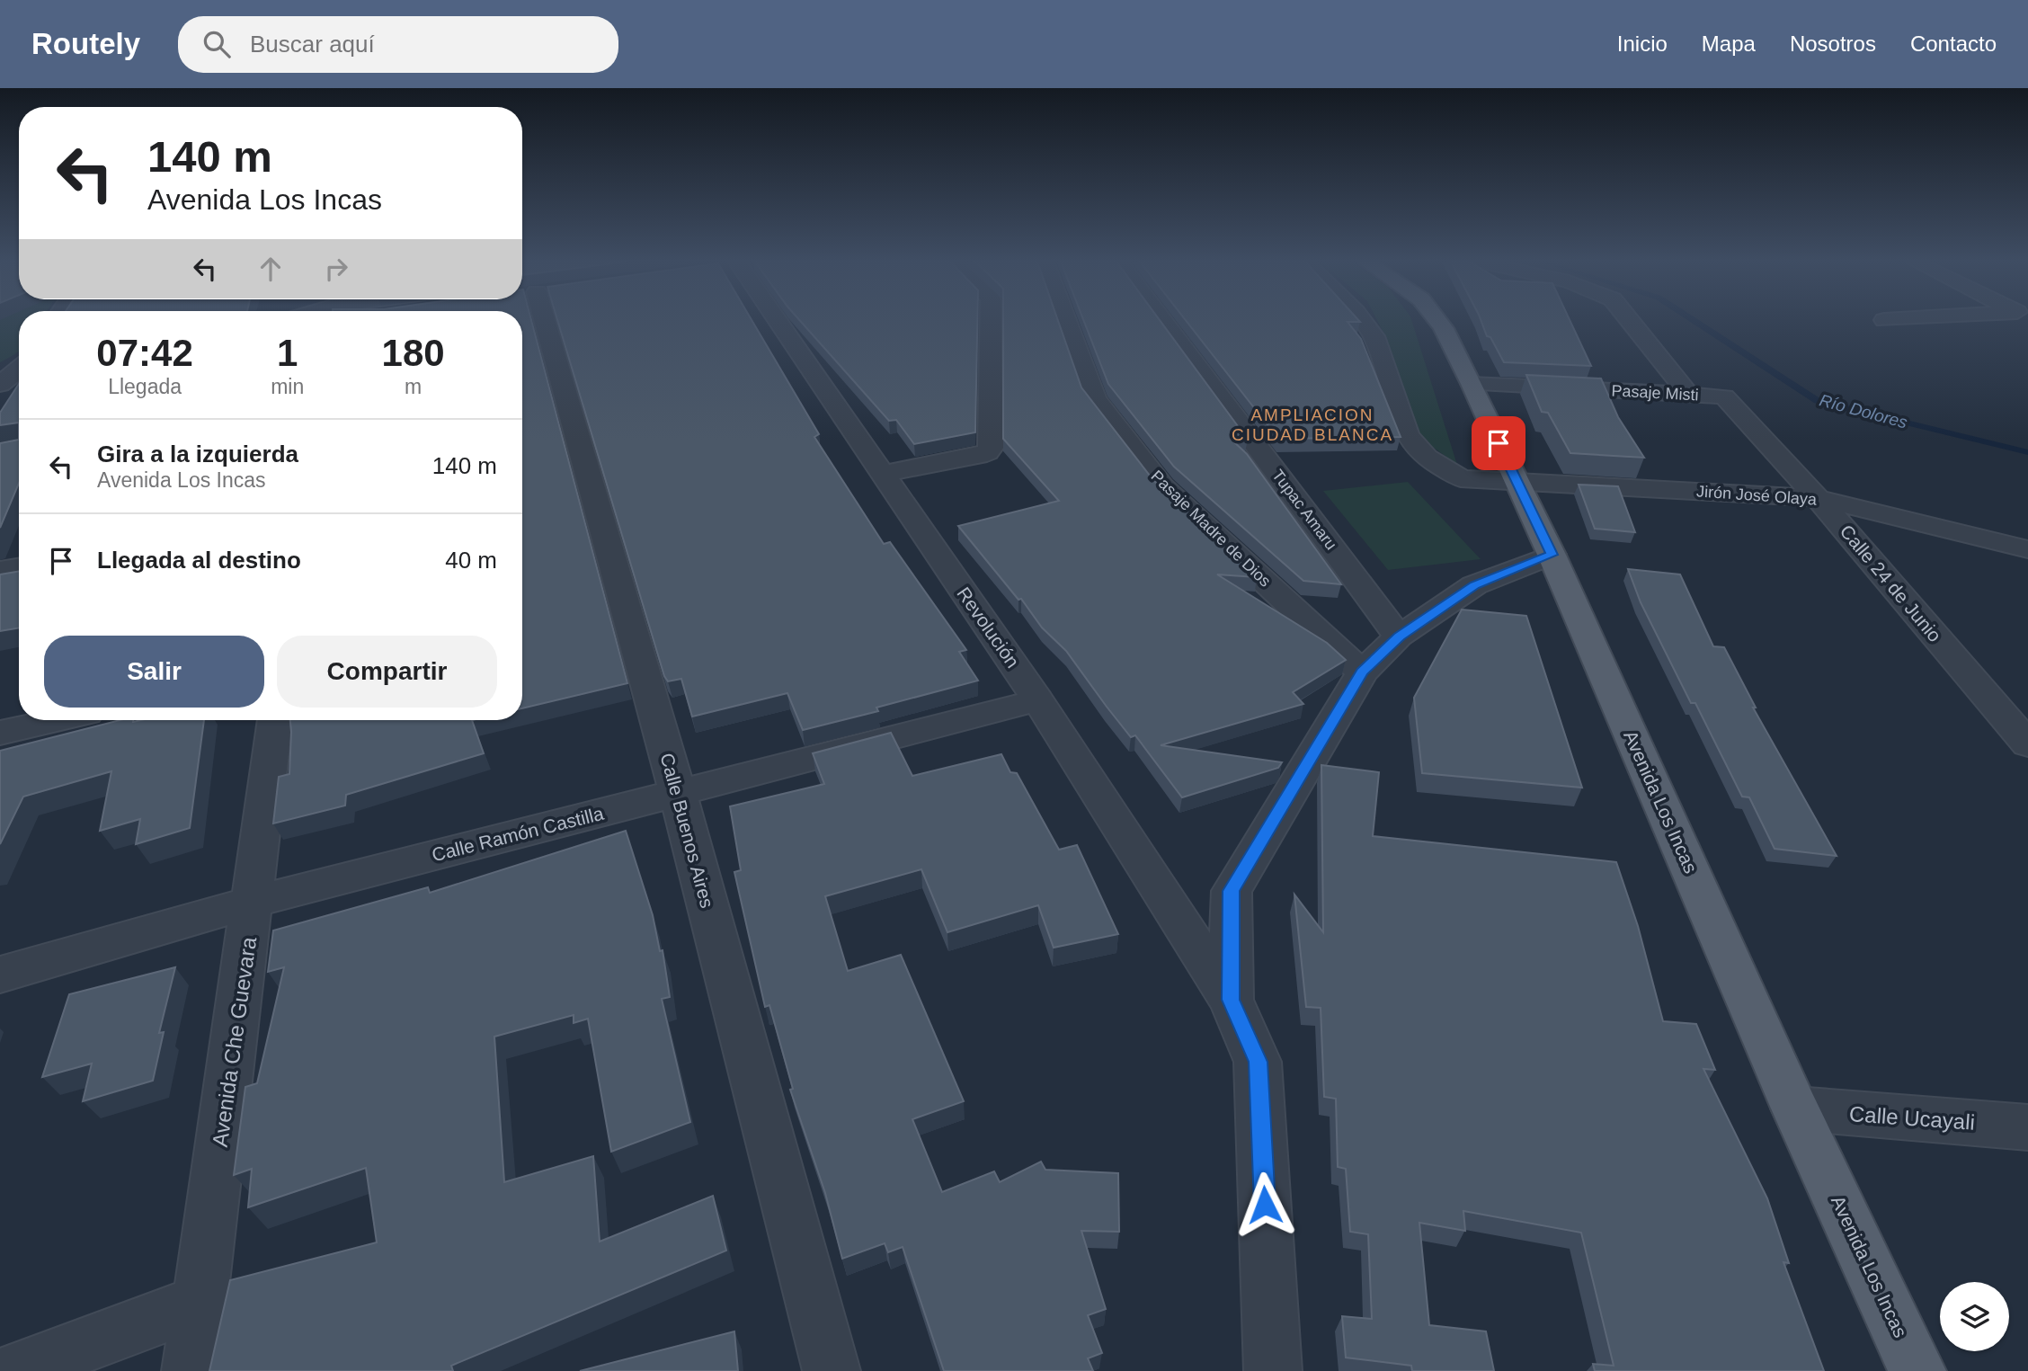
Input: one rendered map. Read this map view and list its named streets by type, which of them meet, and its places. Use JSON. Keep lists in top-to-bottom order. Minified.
{"streets":{"main road":["Avenida Los Incas"],"street":["Pasaje Misti","Jirón José Olaya","Tupac Amaru","Pasaje Madre de Dios","Calle 24 de Junio","Revolución","Calle Buenos Aires","Calle Ramón Castilla","Avenida Che Guevara","Calle Ucayali"]},"crossings":[["Pasaje Misti","Calle 24 de Junio"],["Pasaje Misti","Avenida Los Incas"],["Jirón José Olaya","Calle 24 de Junio"],["Jirón José Olaya","Avenida Los Incas"],["Revolución","Calle Ramón Castilla"],["Avenida Los Incas","Calle Ucayali"],["Calle Buenos Aires","Calle Ramón Castilla"],["Calle Ramón Castilla","Avenida Che Guevara"]],"districts":["AMPLIACION CIUDAD BLANCA"],"water":["Río Dolores"],"page":{"header":"Routely","search":"Buscar aquí","nav":["Inicio","Mapa","Nosotros","Contacto"],"turn":["140 m","Avenida Los Incas"],"eta":["07:42","Llegada","1","min","180","m"],"list":[{"name":"Gira a la izquierda","note":"Avenida Los Incas","value":"140 m"},{"name":"Llegada al destino","value":"40 m"}],"buttons":["Salir","Compartir"]}}
